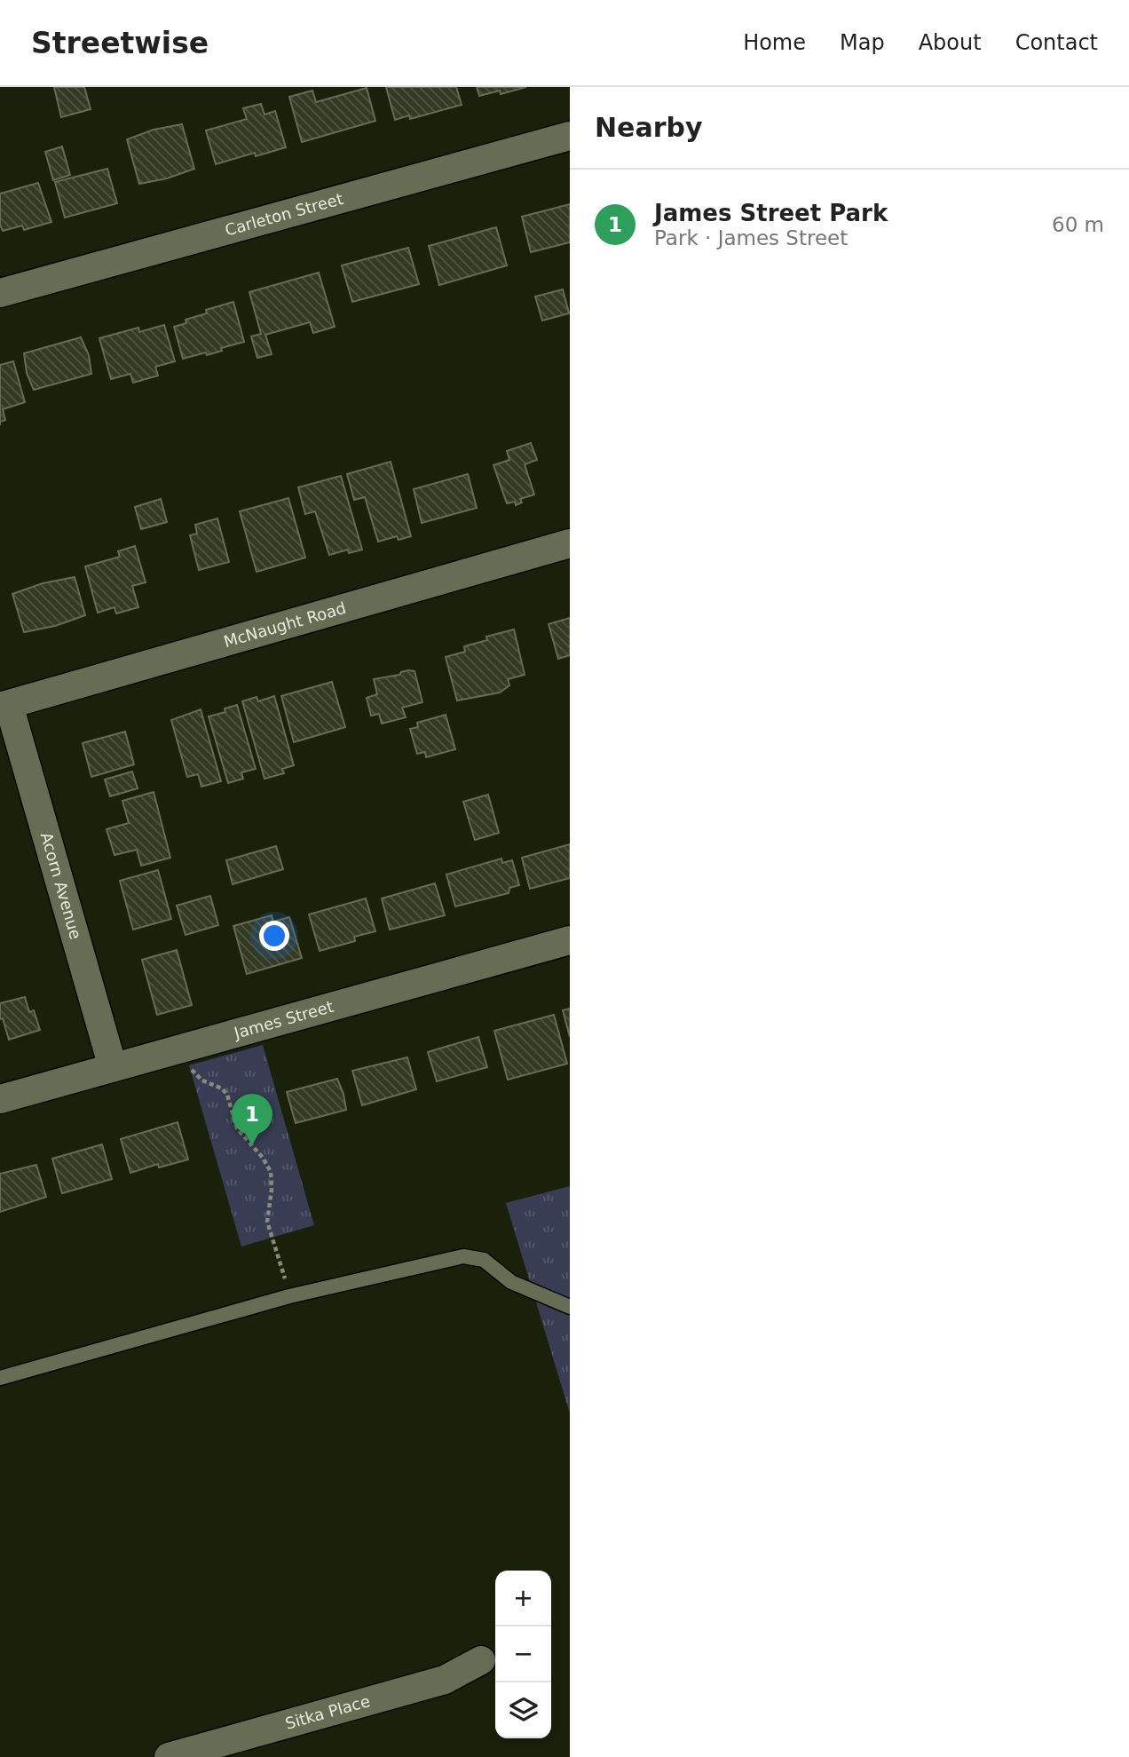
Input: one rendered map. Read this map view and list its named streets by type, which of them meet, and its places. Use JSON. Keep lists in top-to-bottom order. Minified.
{"streets":{"street":["Carleton Street","McNaught Road","Acorn Avenue","James Street","Sitka Place"]},"crossings":[["McNaught Road","Acorn Avenue"],["Acorn Avenue","James Street"]],"page":{"header":"Streetwise","nav":["Home","Map","About","Contact"],"heading":"Nearby","list":[{"mark":"1","name":"James Street Park","note":"Park · James Street","value":"60 m"}],"pins":"1","map_buttons":["+","−"]}}
